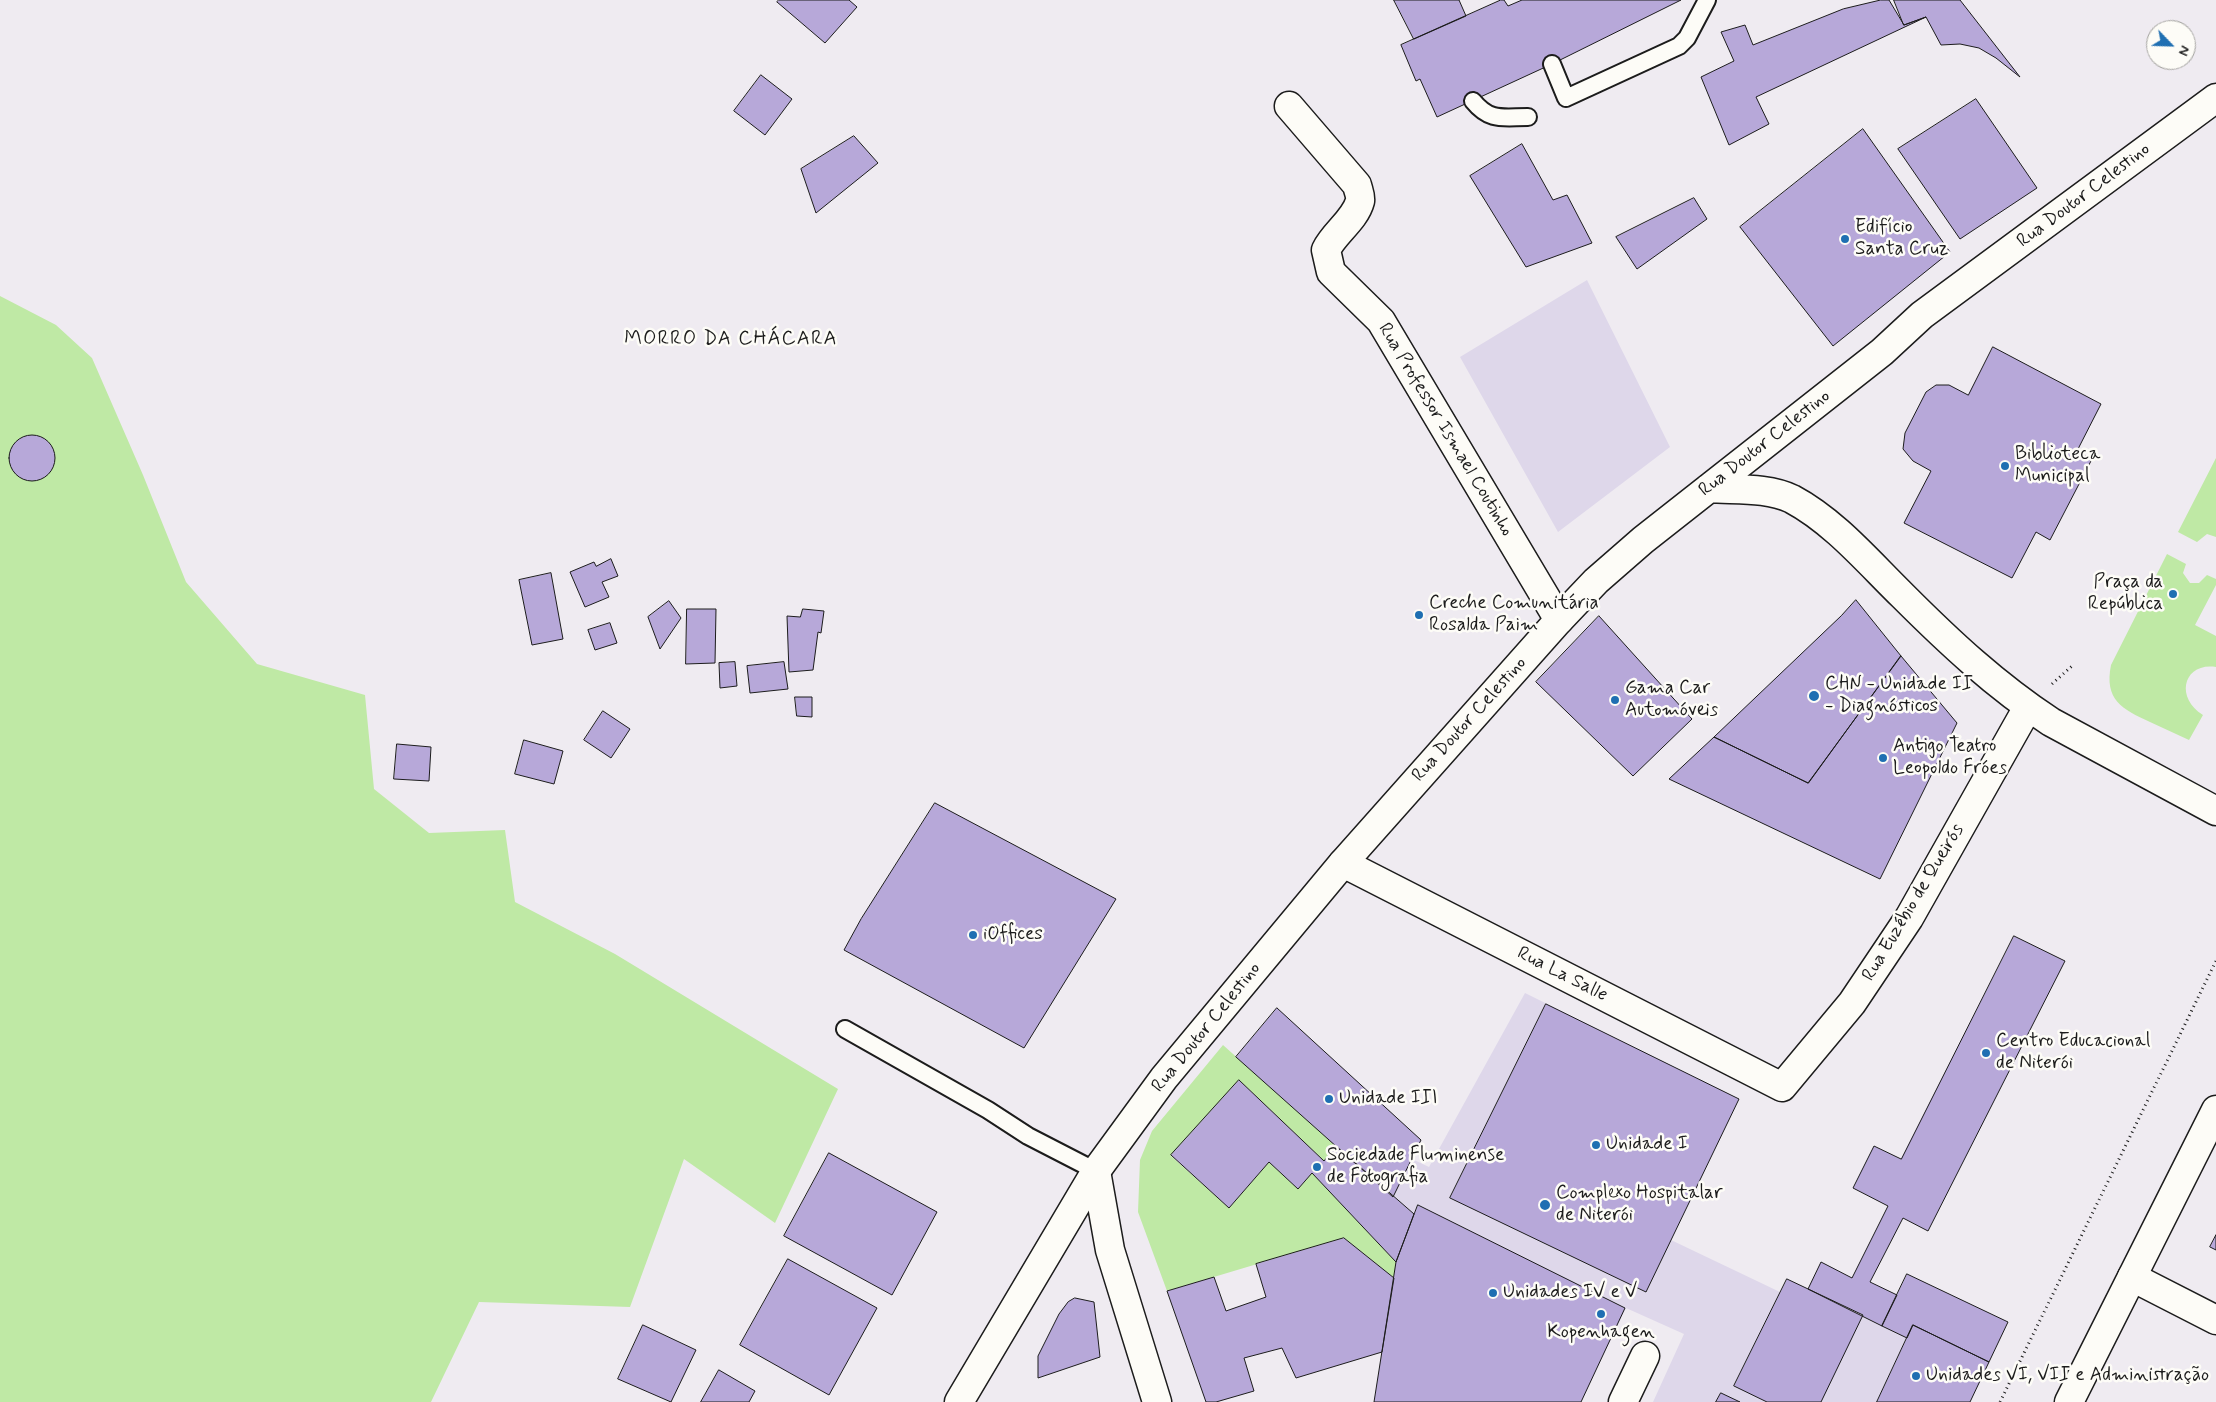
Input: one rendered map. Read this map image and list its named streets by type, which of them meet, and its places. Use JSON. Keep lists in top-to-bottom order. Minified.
{"streets":{"main road":["Rua Doutor Celestino","Rua Professor Ismael Coutinho","Rua Euzébio de Queirós","Rua La Salle"]},"crossings":[["Rua Doutor Celestino","Rua Professor Ismael Coutinho"],["Rua Doutor Celestino","Rua La Salle"],["Rua Euzébio de Queirós","Rua La Salle"]],"districts":["MORRO DA CHÁCARA"],"places":["Edifício Santa Cruz","Biblioteca Municipal","Praça da República","Creche Comunitária Rosalda Paim","CHN - Unidade II - Diagnósticos","Gama Car Automóveis","Antigo Teatro Leopoldo Fróes","iOffices","Centro Educacional de Niterói","Unidade III","Unidade I","Sociedade Fluminense de Fotografia","Complexo Hospitalar de Niterói","Unidades IV e V","Kopenhagen","Unidades VI, VII e Administração"],"north":"bottom right"}
